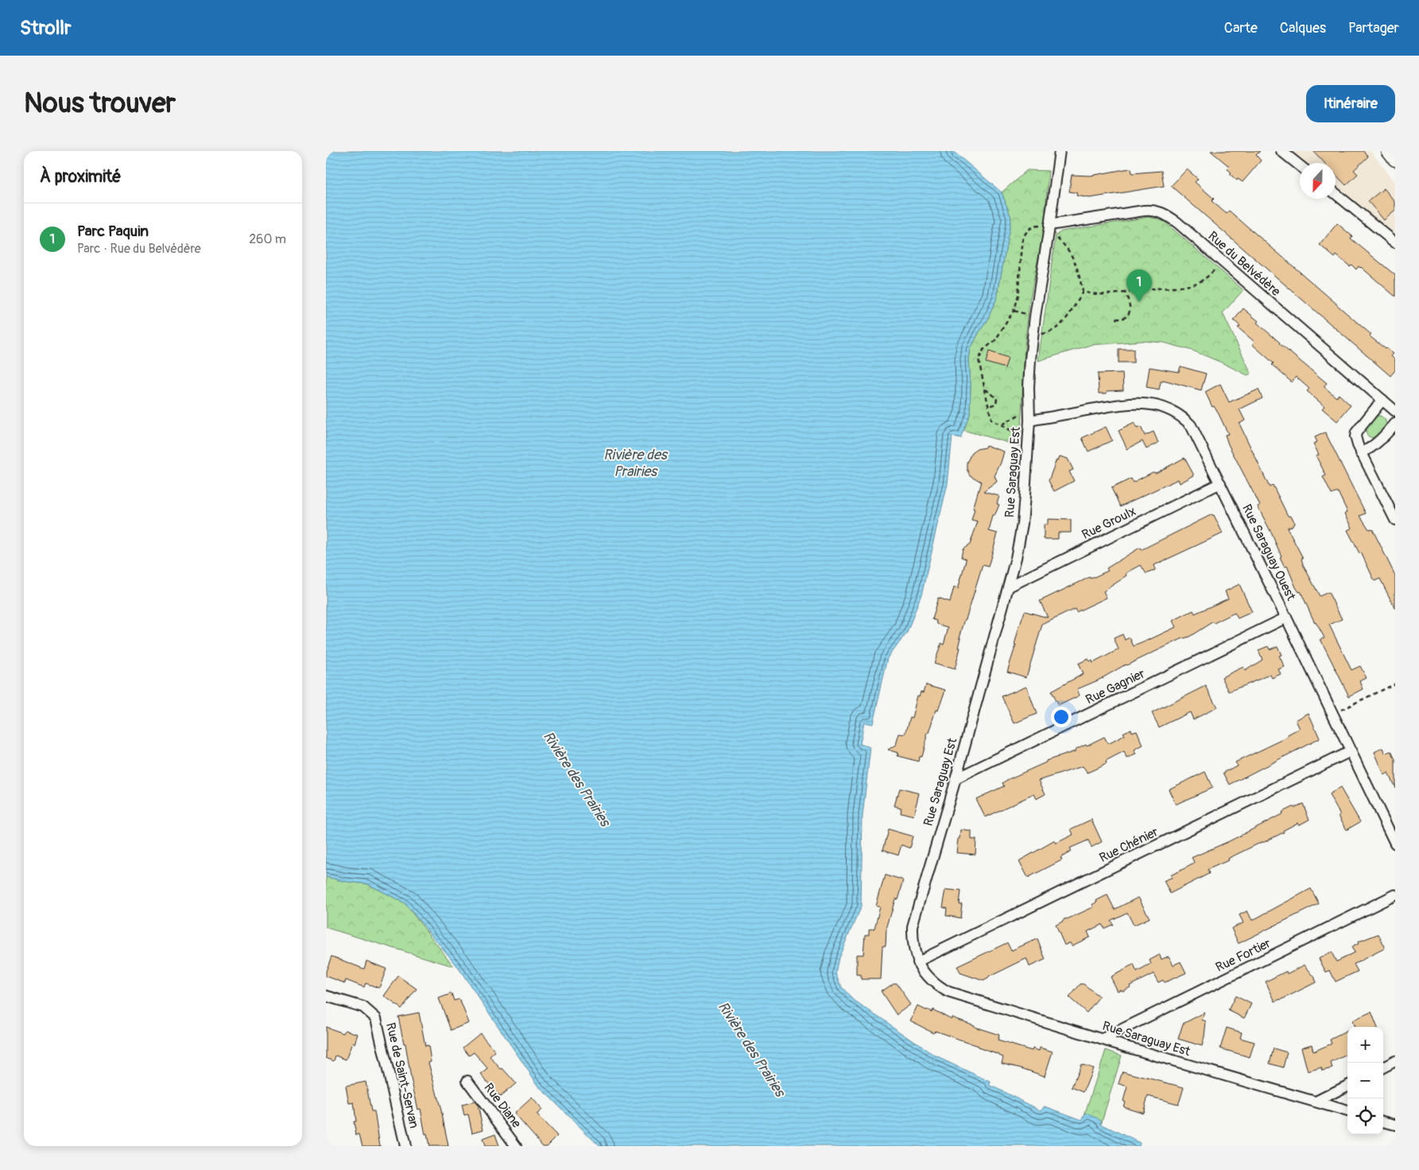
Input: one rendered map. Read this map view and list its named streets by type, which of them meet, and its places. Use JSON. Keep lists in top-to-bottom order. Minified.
{"streets":{"street":["Rue du Belvédère","Rue Saraguay Est","Rue Groulx","Rue Saraguay Ouest","Rue Gagnier","Rue Chénier","Rue Fortier","Rue de Saint-Servan","Rue Diane"]},"crossings":[["Rue du Belvédère","Rue Saraguay Est"],["Rue Saraguay Est","Rue Groulx"],["Rue Saraguay Est","Rue Saraguay Ouest"],["Rue Saraguay Est","Rue Gagnier"],["Rue Saraguay Est","Rue Chénier"],["Rue Saraguay Est","Rue Fortier"],["Rue Groulx","Rue Saraguay Ouest"],["Rue Saraguay Ouest","Rue Gagnier"],["Rue Saraguay Ouest","Rue Chénier"]],"water":["Rivière des Prairies"],"north":"bottom","page":{"header":"Strollr","nav":["Carte","Calques","Partager"],"buttons":"Itinéraire","title":"Nous trouver","heading":"À proximité","list":[{"mark":"1","name":"Parc Paquin","note":"Parc · Rue du Belvédère","value":"260 m"}],"pins":"1","map_buttons":["+","−"]}}
